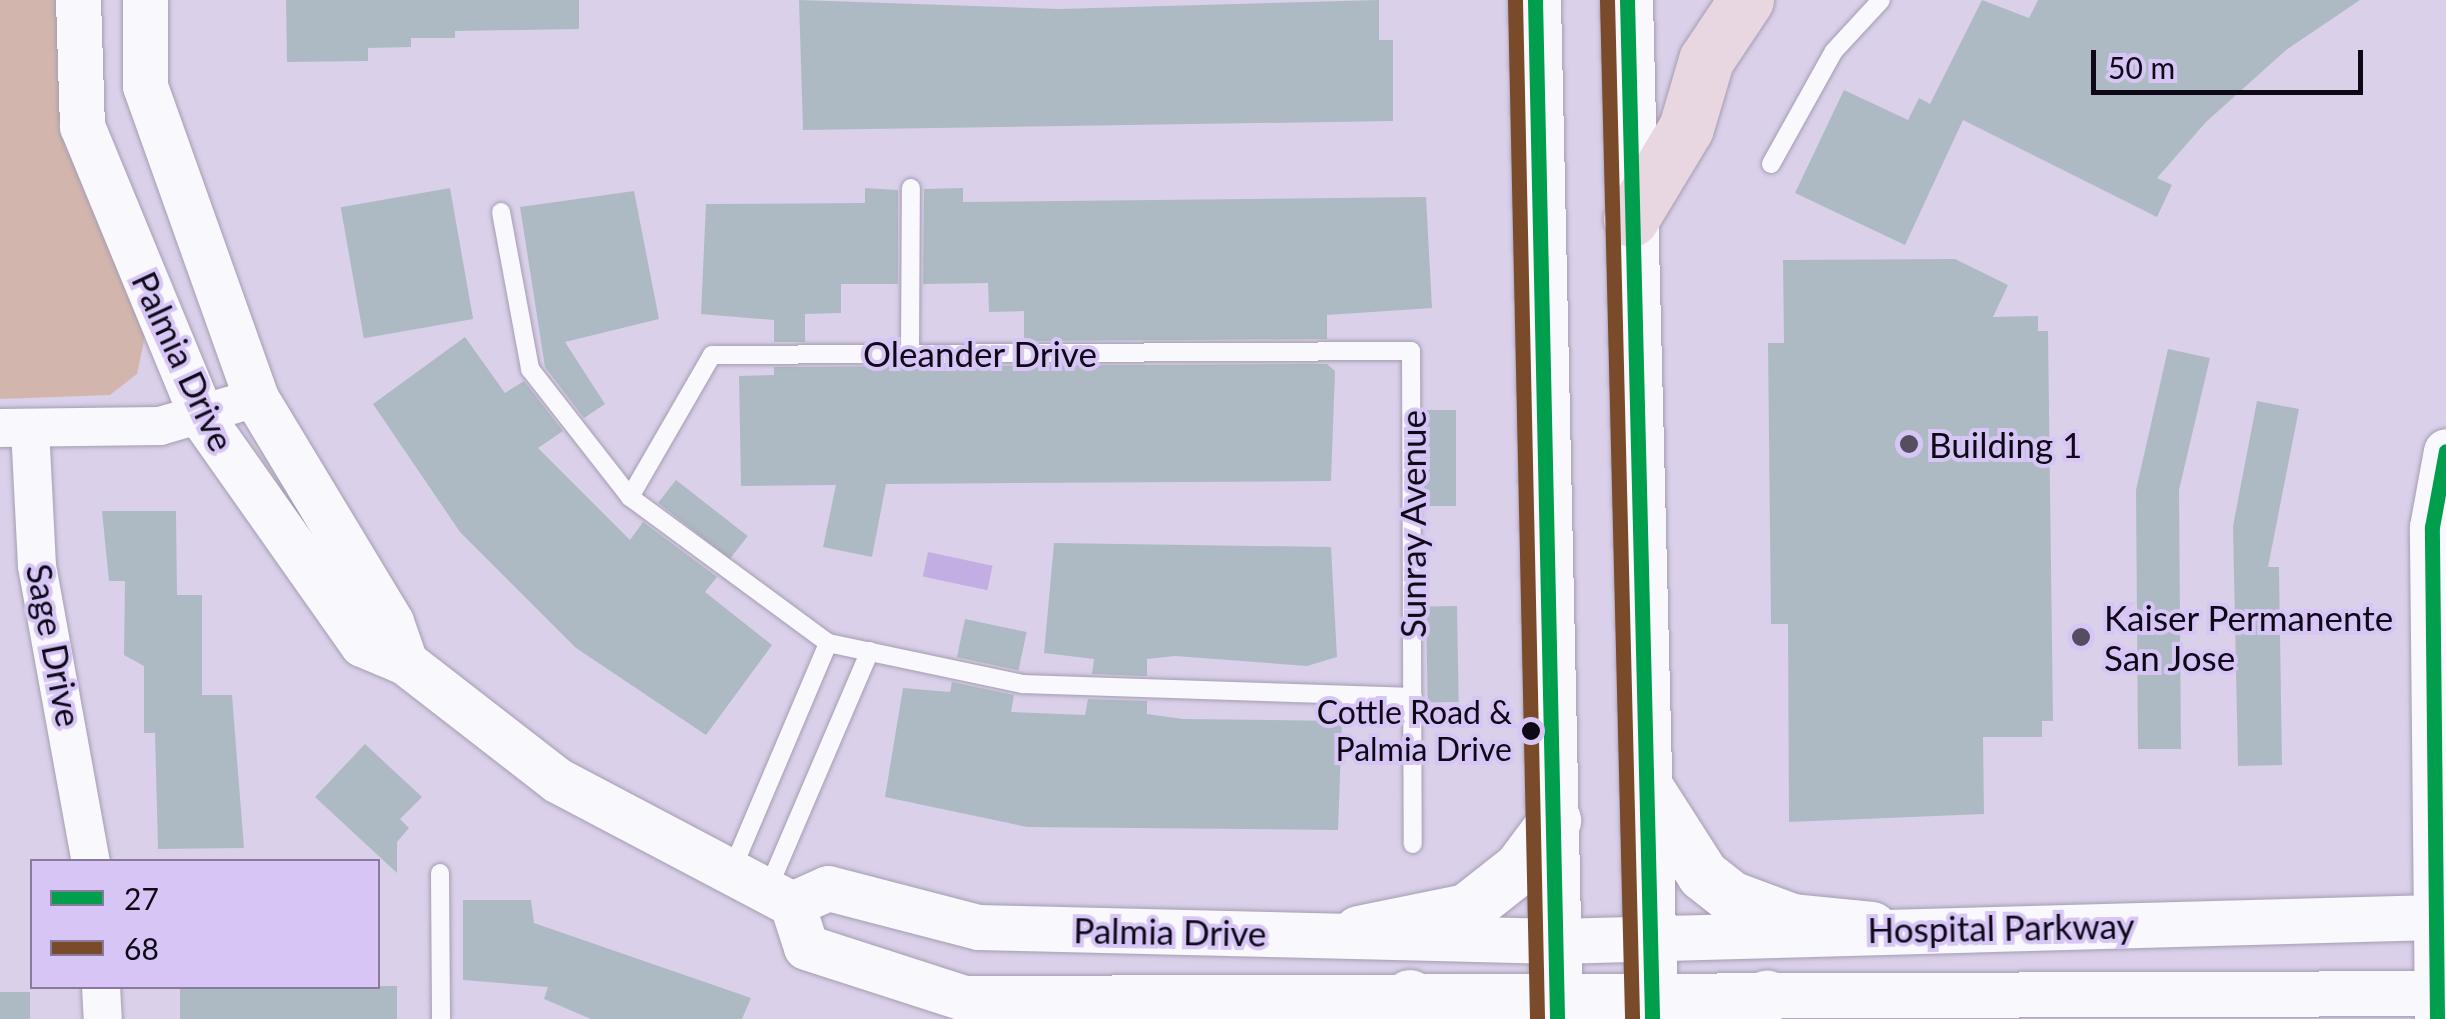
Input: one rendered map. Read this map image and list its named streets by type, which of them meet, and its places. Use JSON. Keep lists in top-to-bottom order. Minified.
{"streets":{"street":["Palmia Drive","Sage Drive","Hospital Parkway"],"lane":["Oleander Drive","Sunray Avenue"]},"crossings":[["Oleander Drive","Sunray Avenue"],["Palmia Drive","Hospital Parkway"]],"places":["Building 1","Kaiser Permanente San Jose","Cottle Road & Palmia Drive"],"lines":["transit line 27","transit line 68"],"legend":["27","68"],"scale_bar":"50 m"}
